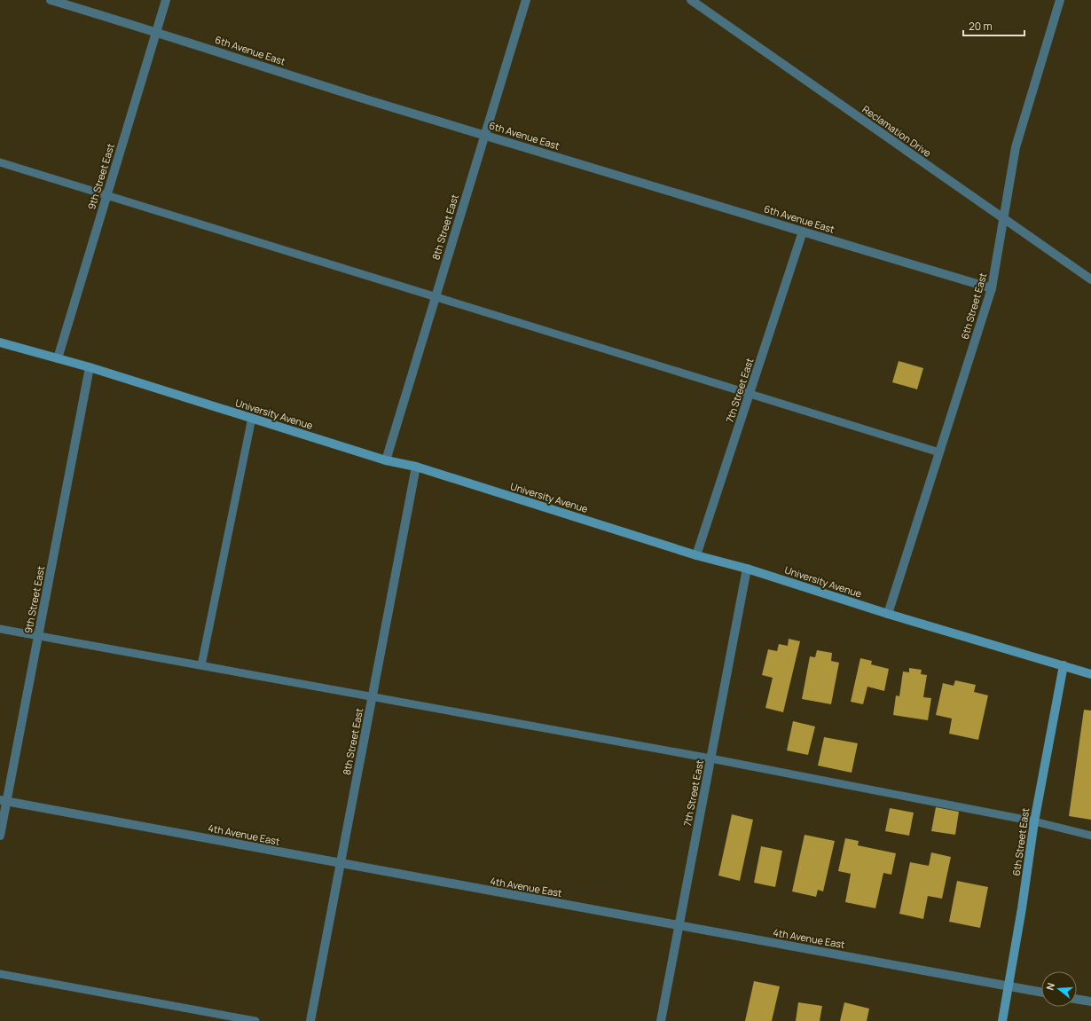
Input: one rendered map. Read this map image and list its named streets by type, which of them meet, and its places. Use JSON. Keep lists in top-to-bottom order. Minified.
{"streets":{"street":["6th Avenue East","Reclamation Drive","9th Street East","8th Street East","6th Street East","7th Street East","University Avenue","4th Avenue East"]},"crossings":[["6th Avenue East","9th Street East"],["6th Avenue East","8th Street East"],["6th Avenue East","6th Street East"],["6th Avenue East","7th Street East"],["Reclamation Drive","6th Street East"],["9th Street East","University Avenue"],["9th Street East","4th Avenue East"],["8th Street East","University Avenue"],["8th Street East","4th Avenue East"],["6th Street East","University Avenue"],["6th Street East","4th Avenue East"],["7th Street East","University Avenue"],["7th Street East","4th Avenue East"]],"scale_bar":"20 m","north":"left"}
